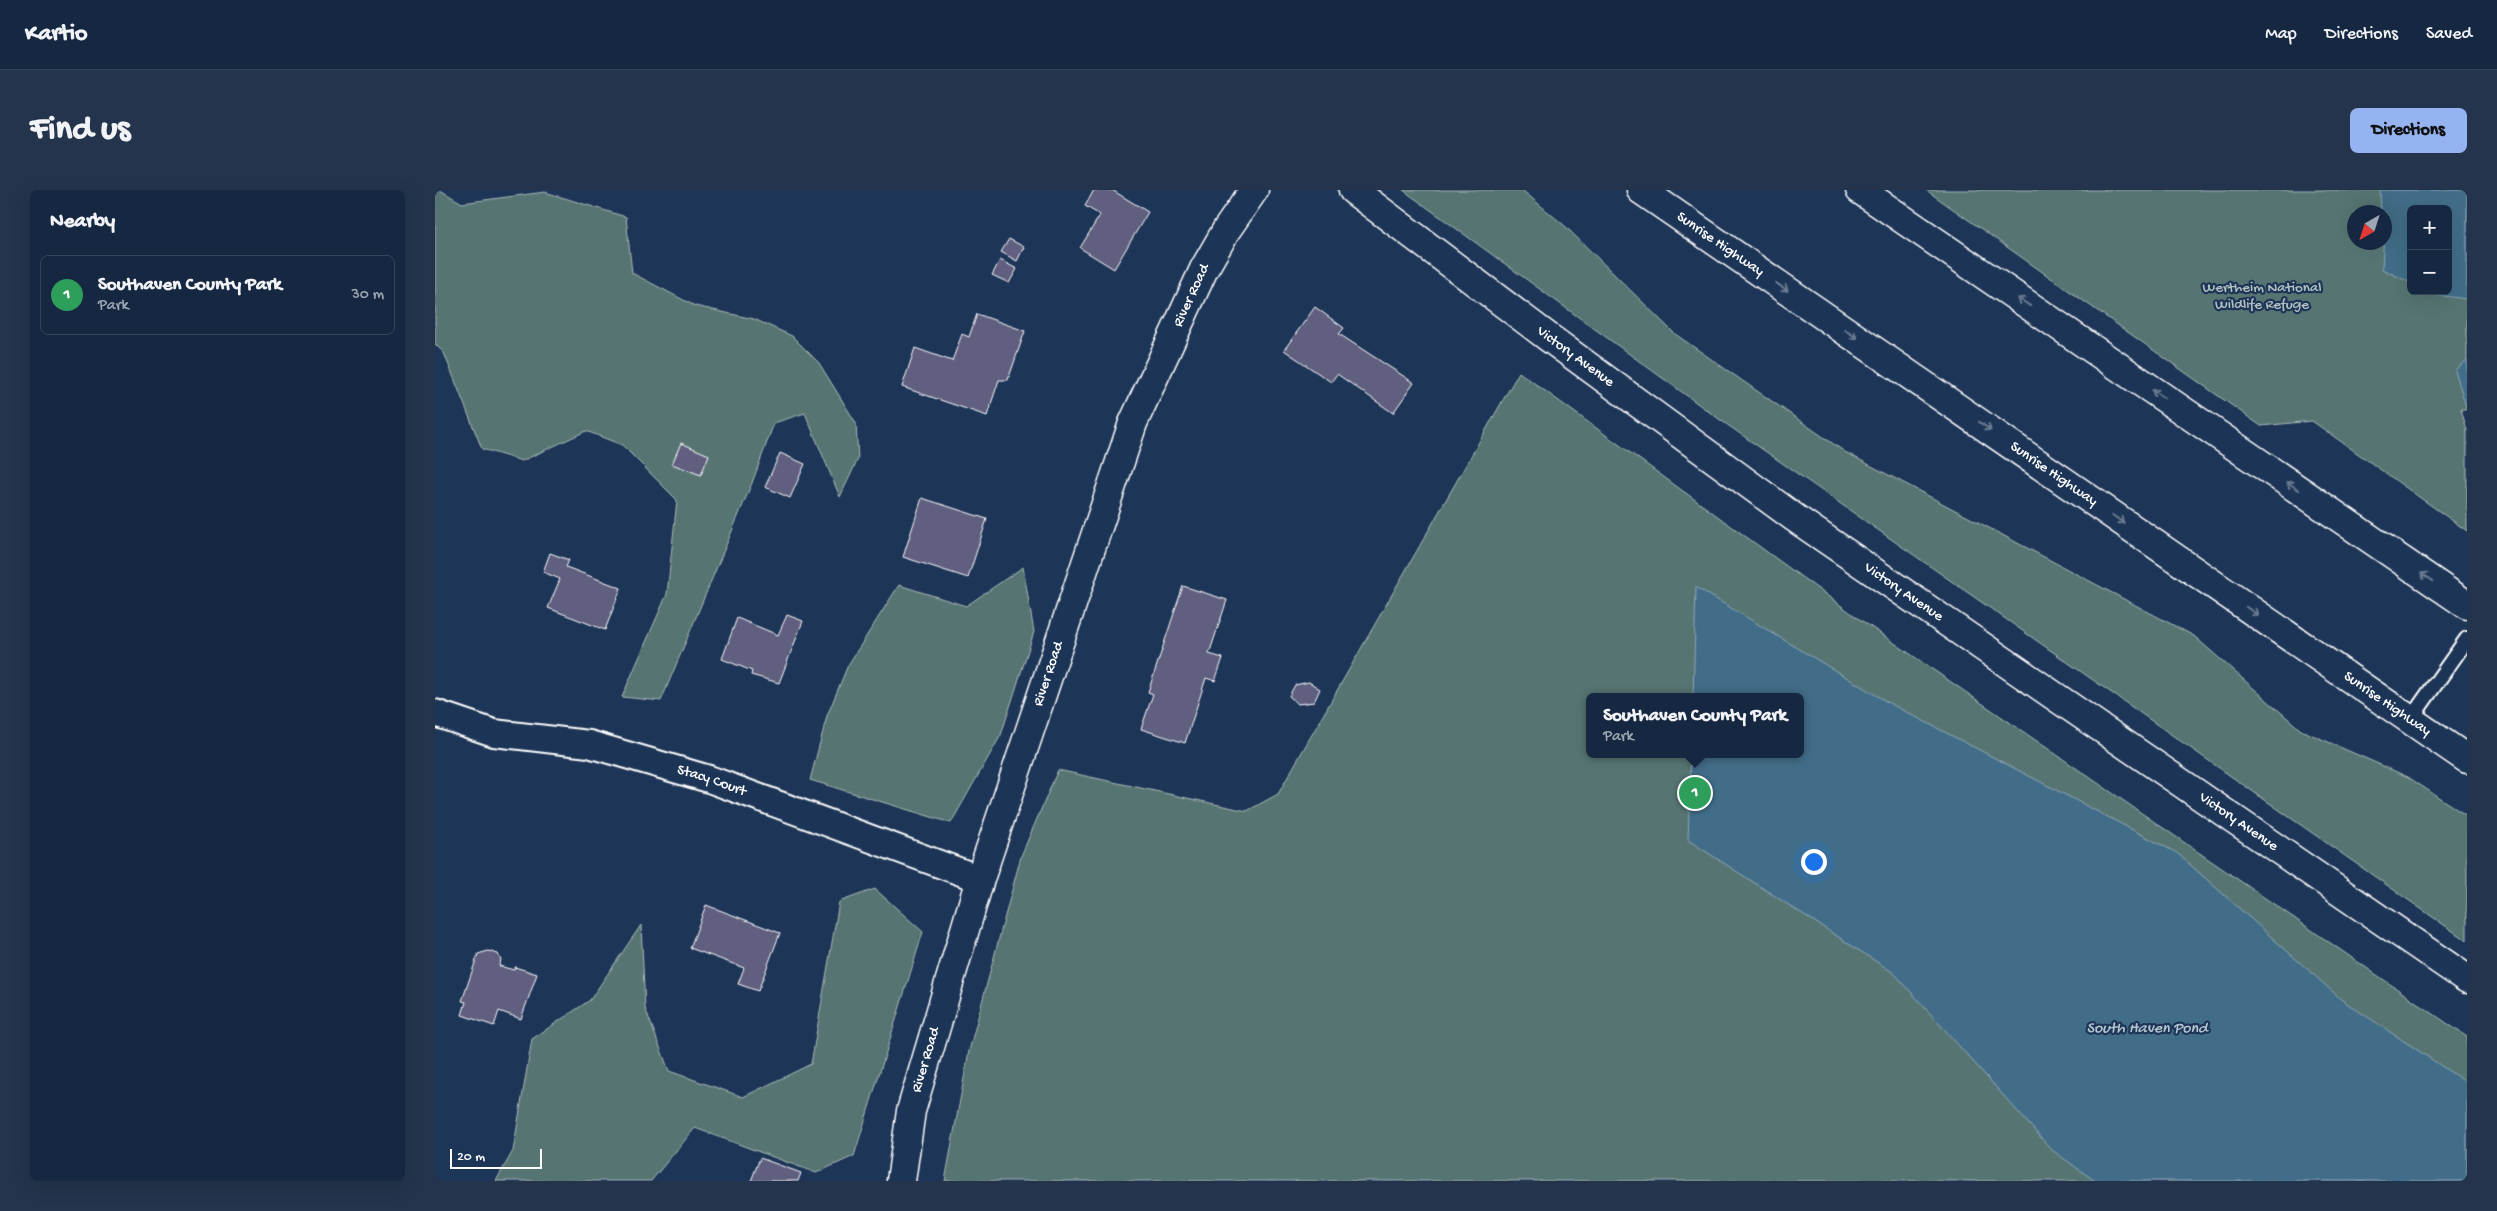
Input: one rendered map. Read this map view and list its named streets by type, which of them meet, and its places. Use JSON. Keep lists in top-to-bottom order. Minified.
{"streets":{"main road":["Sunrise Highway","River Road","Victory Avenue"],"street":["Stacy Court"]},"crossings":[["River Road","Stacy Court"]],"water":["South Haven Pond"],"parks":["Wertheim National Wildlife Refuge"],"scale_bar":"20 m","north":"bottom left","page":{"header":"Kartio","nav":["Map","Directions","Saved"],"buttons":"Directions","title":"Find us","heading":"Nearby","map_buttons":["+","−"],"list":[{"mark":"1","name":"Southaven County Park","note":"Park","value":"30 m"}],"popup":["Southaven County Park","Park"],"pins":"1","scale":"20 m"}}
